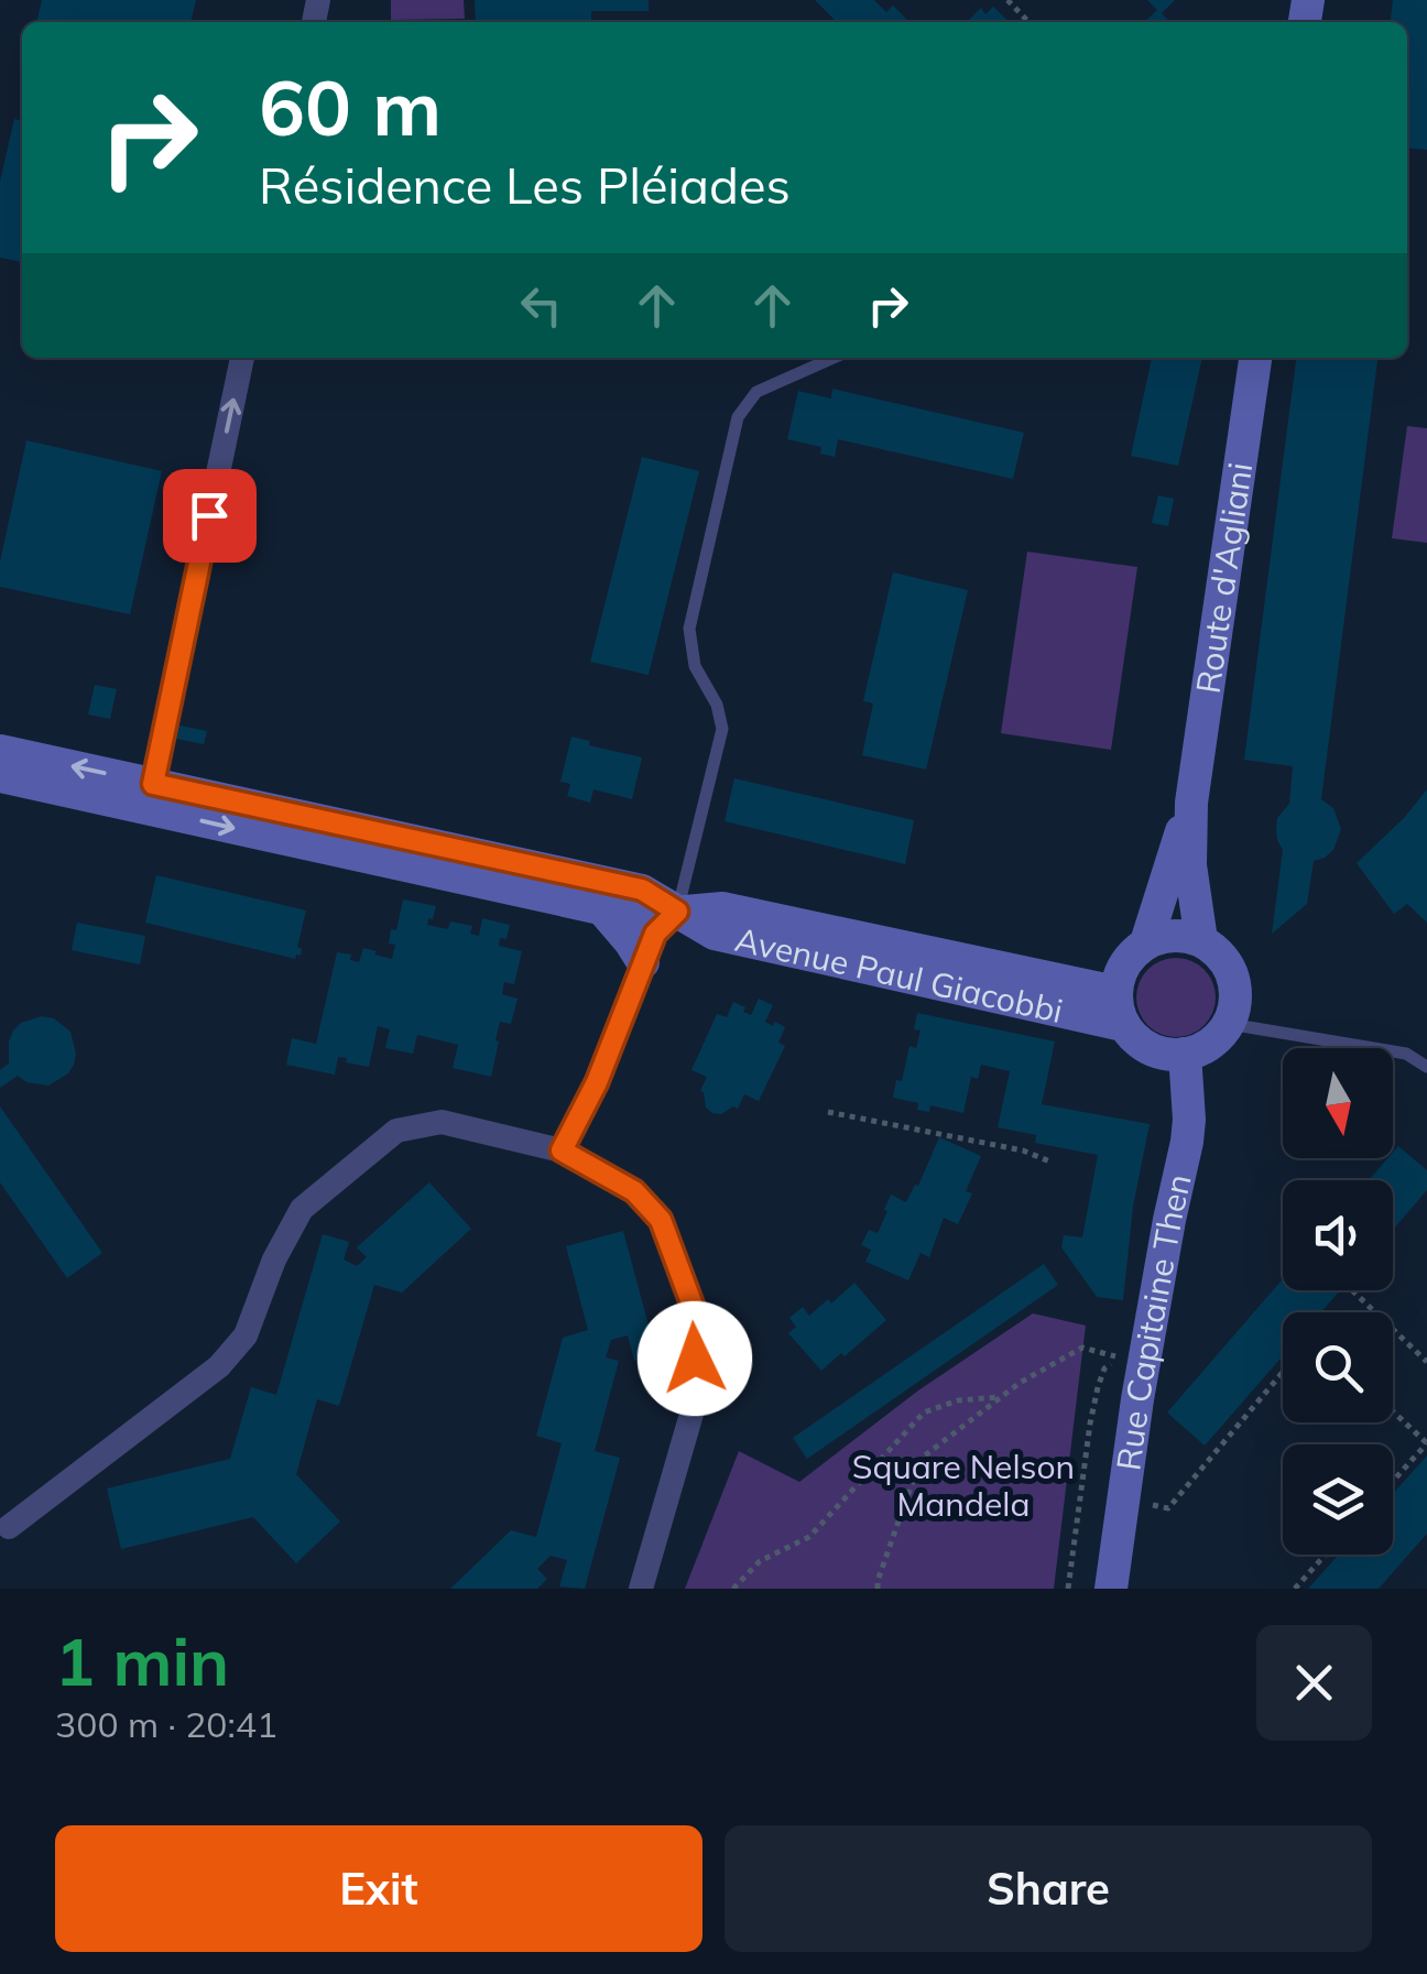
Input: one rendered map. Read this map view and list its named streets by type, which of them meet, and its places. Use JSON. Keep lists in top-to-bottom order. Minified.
{"streets":{"main road":["Route d'Agliani","Avenue Paul Giacobbi","Rue Capitaine Then"]},"crossings":[["Route d'Agliani","Avenue Paul Giacobbi"],["Route d'Agliani","Rue Capitaine Then"],["Avenue Paul Giacobbi","Rue Capitaine Then"]],"parks":["Square Nelson Mandela"],"north":"bottom","page":{"turn":["60 m","Résidence Les Pléiades"],"heading":["1 min","300 m · 20:41"],"buttons":["Exit","Share"]}}
